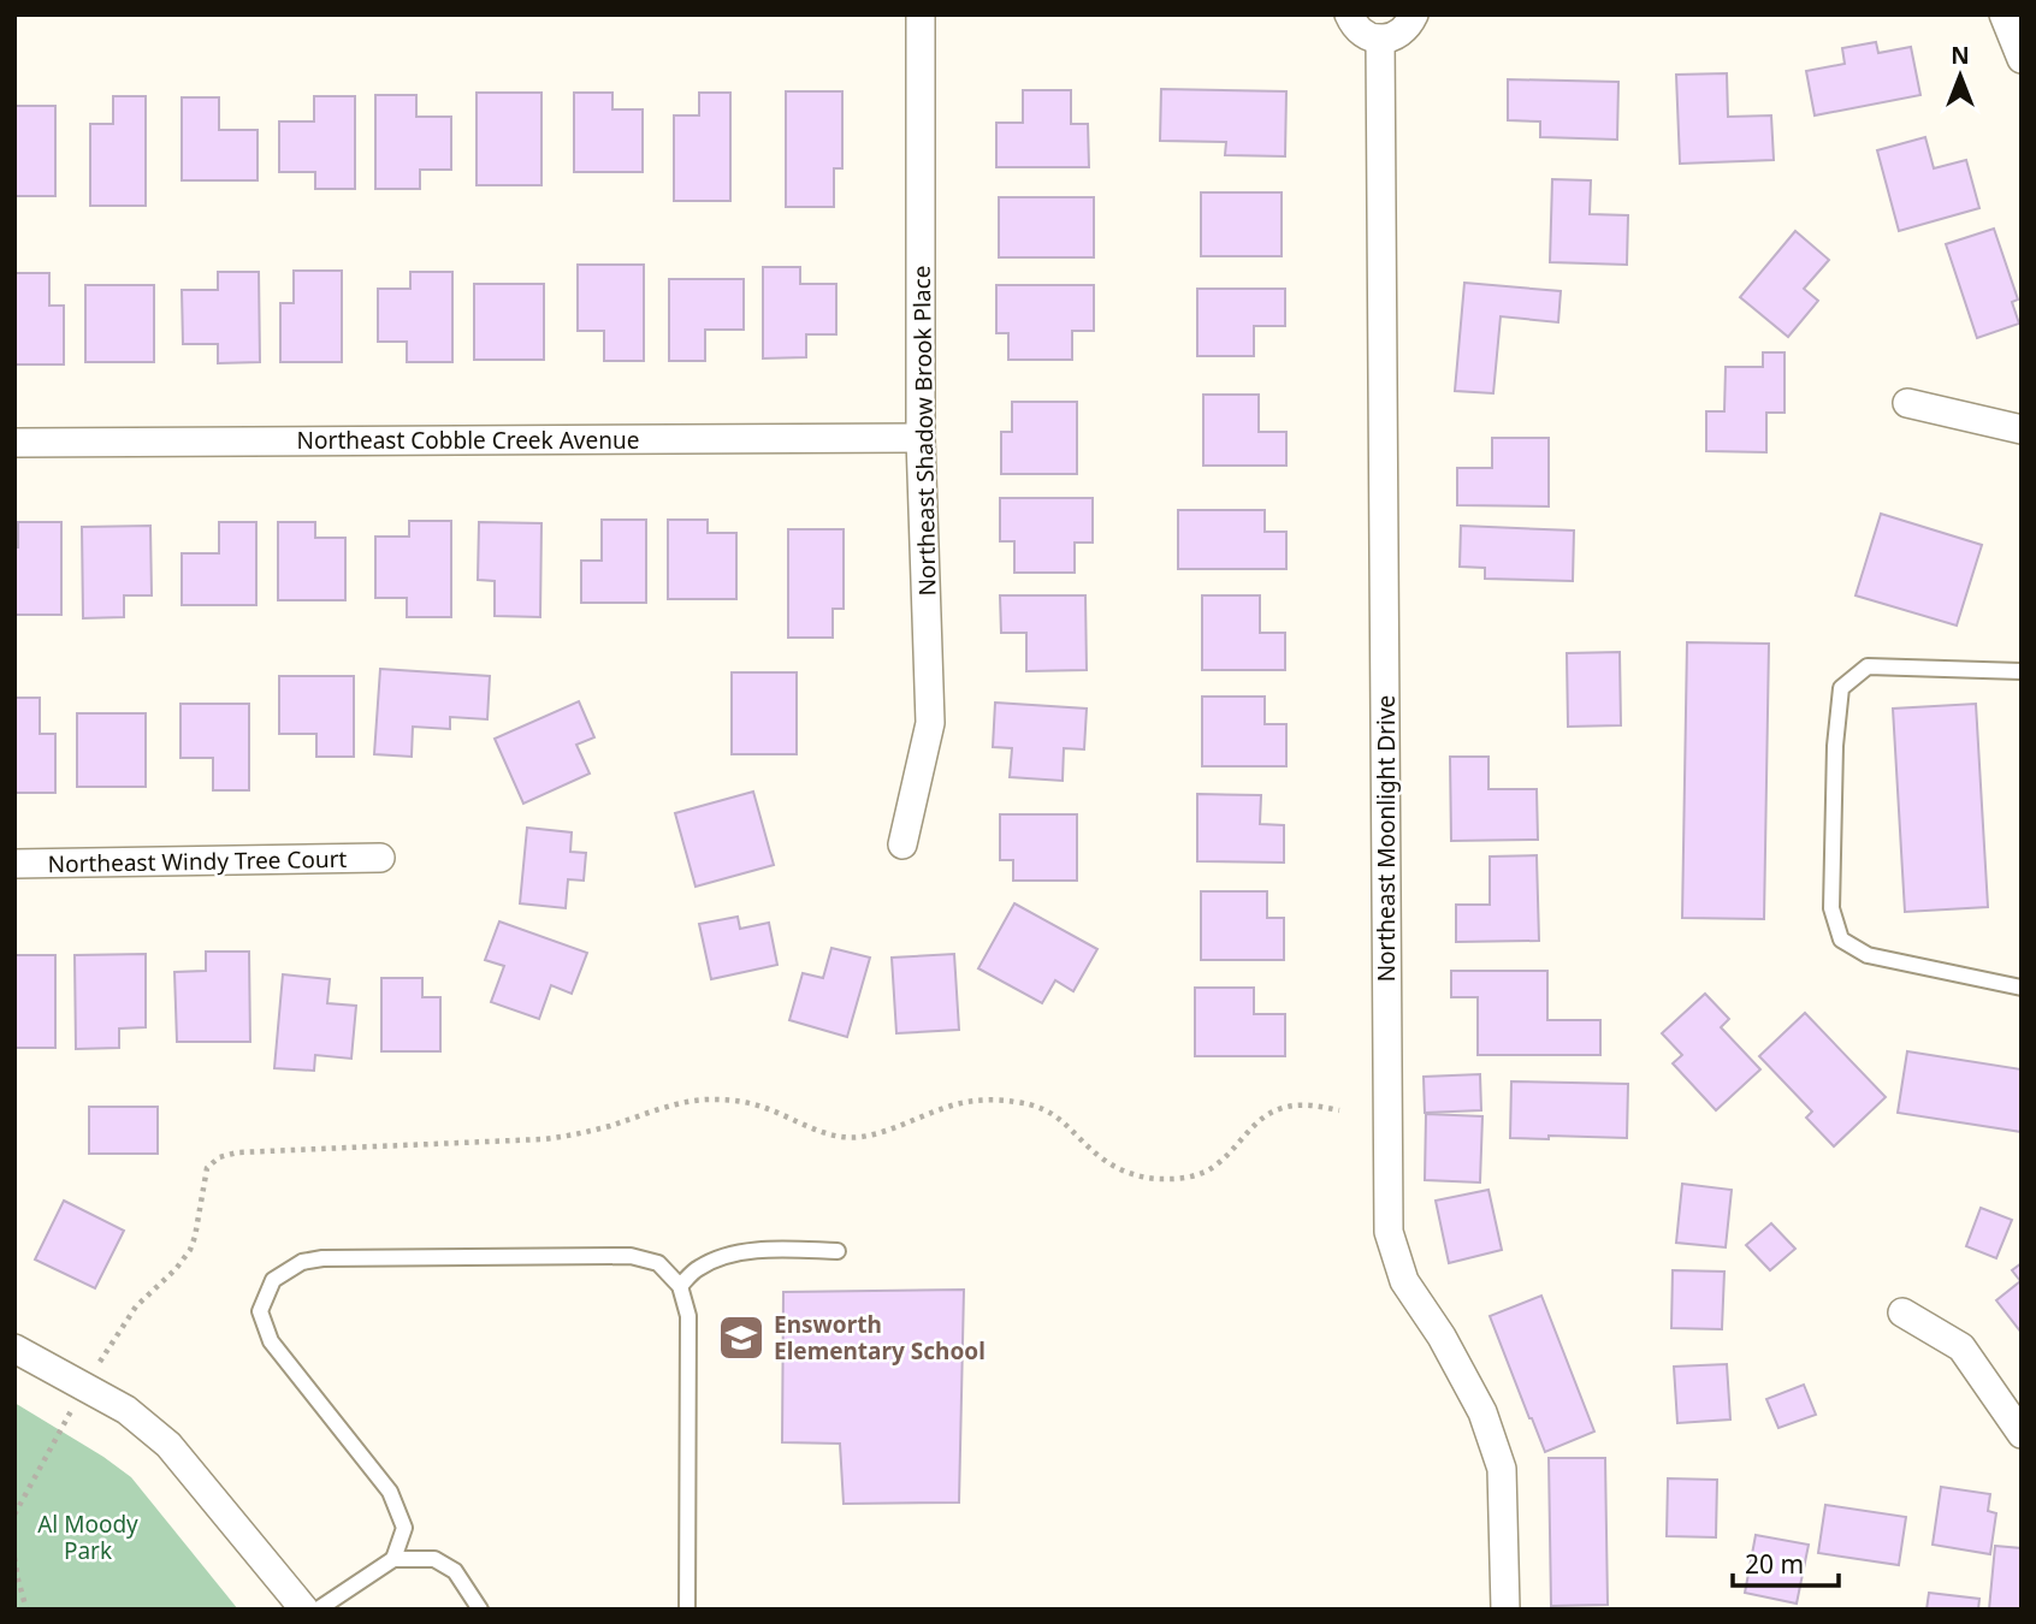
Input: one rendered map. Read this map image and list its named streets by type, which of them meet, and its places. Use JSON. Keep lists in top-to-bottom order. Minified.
{"streets":{"street":["Northeast Shadow Brook Place","Northeast Cobble Creek Avenue","Northeast Moonlight Drive","Northeast Windy Tree Court"]},"crossings":[["Northeast Shadow Brook Place","Northeast Cobble Creek Avenue"]],"parks":["Al Moody Park"],"places":{"school or university":["Ensworth Elementary School"]},"scale_bar":"20 m","north":"top"}
